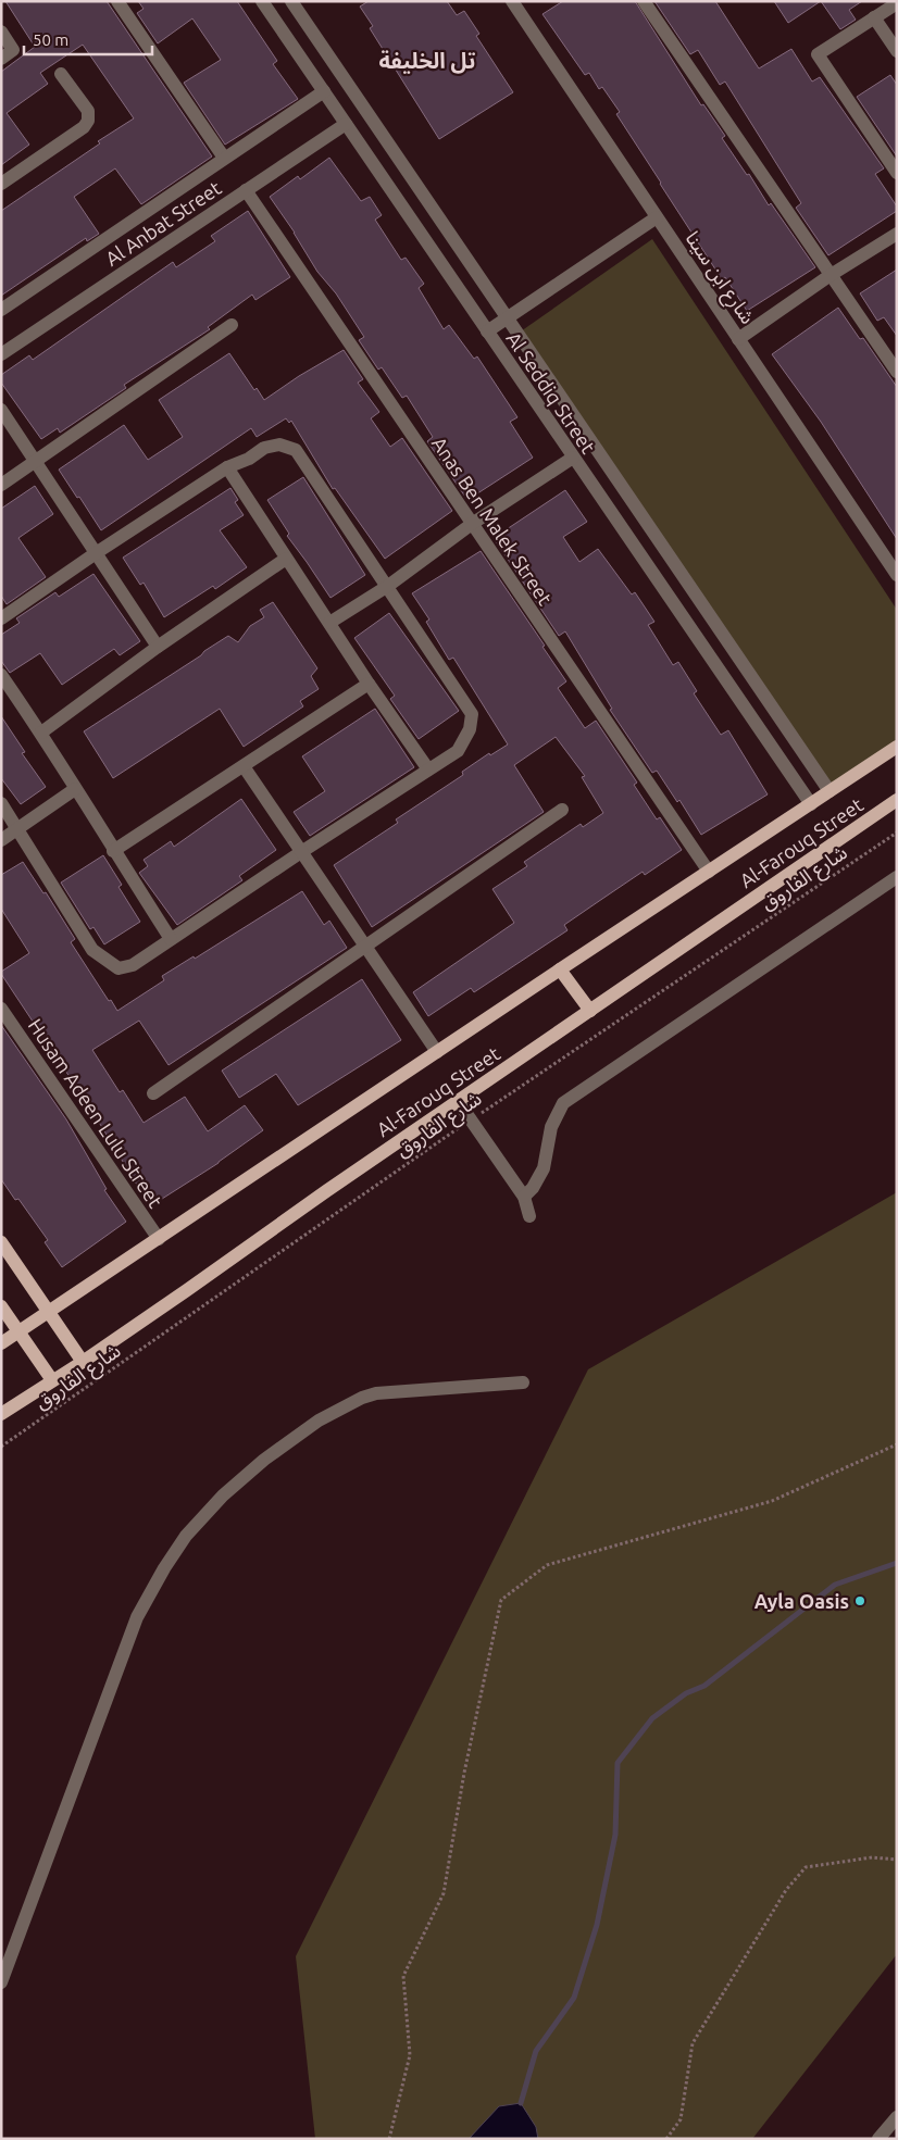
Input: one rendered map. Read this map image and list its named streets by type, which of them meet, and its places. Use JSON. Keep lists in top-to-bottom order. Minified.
{"streets":{"main road":["Al-Farouq Street"],"street":["Al Anbat Street","شارع ابن سينا","Al Seddiq Street","Anas Ben Malek Street","Husam Adeen Lulu Street"],"path":["شارع الفاروق"]},"crossings":[["Al Anbat Street","Al Seddiq Street"],["Al Anbat Street","Anas Ben Malek Street"],["Al Seddiq Street","Al-Farouq Street"],["Anas Ben Malek Street","Al-Farouq Street"],["Al-Farouq Street","Husam Adeen Lulu Street"]],"districts":["تل الخليفة"],"places":["Ayla Oasis"],"scale_bar":"50 m"}
